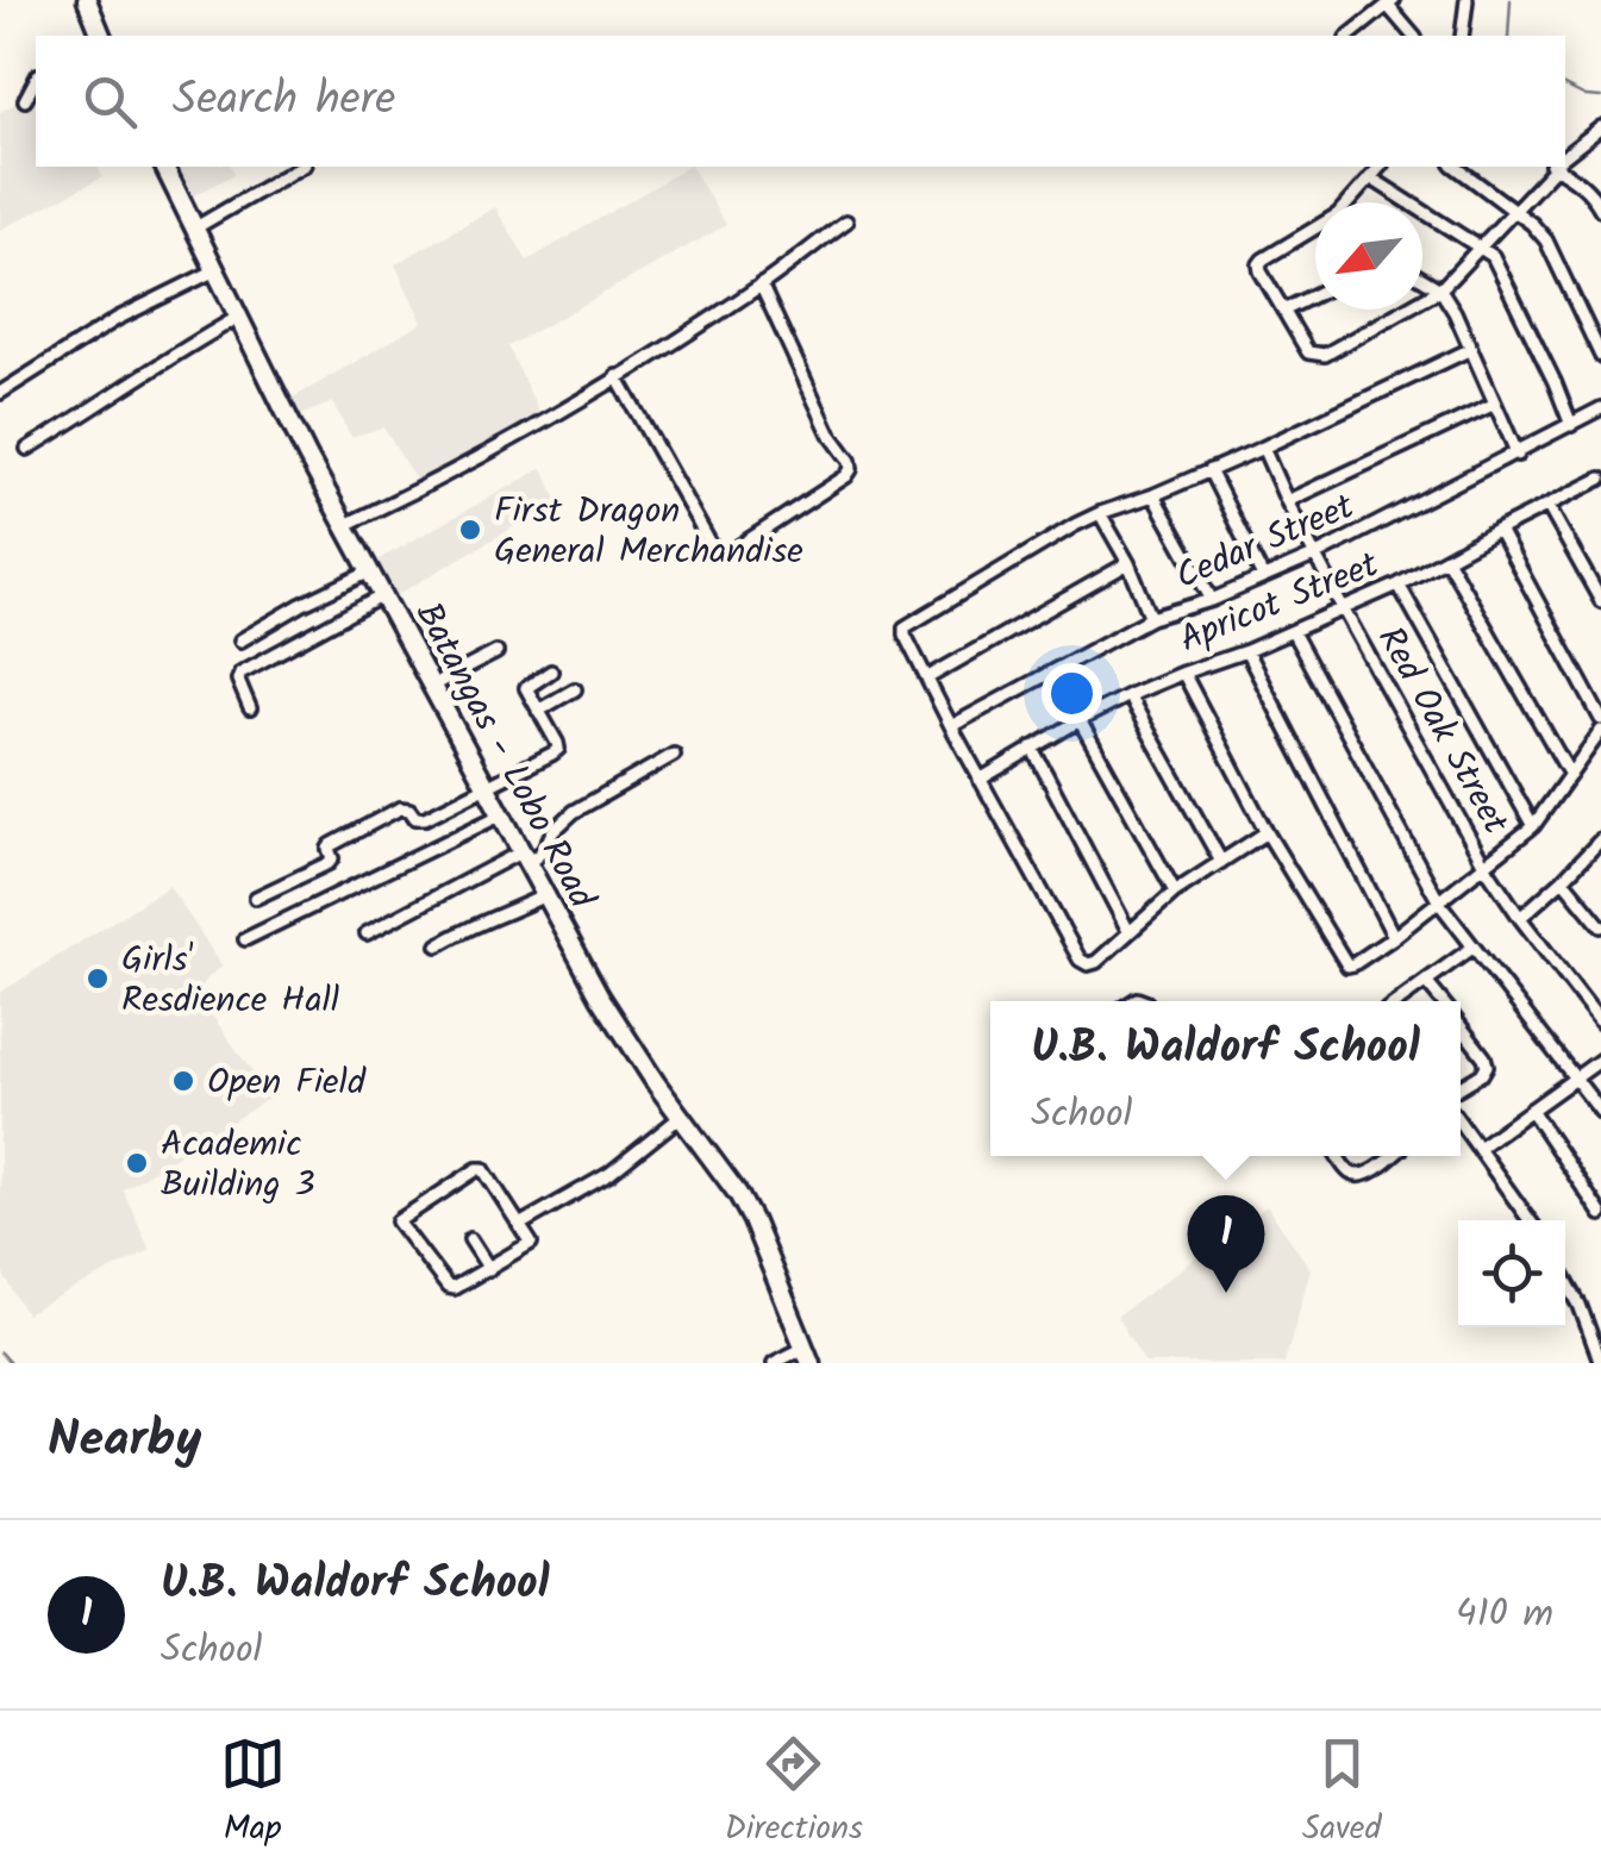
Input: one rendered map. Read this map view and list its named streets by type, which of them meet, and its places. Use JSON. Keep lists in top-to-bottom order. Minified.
{"streets":{"main road":["Batangas - Lobo Road"],"street":["Cedar Street","Apricot Street","Red Oak Street"]},"crossings":[["Cedar Street","Red Oak Street"],["Apricot Street","Red Oak Street"]],"places":["First Dragon General Merchandise","Girls' Resdience Hall","Open Field","Academic Building 3"],"north":"bottom left","page":{"search":"Search here","popup":["U.B. Waldorf School","School"],"pins":"1","heading":"Nearby","list":[{"mark":"1","name":"U.B. Waldorf School","note":"School","value":"410 m"}],"nav":["Map","Directions","Saved"]}}
